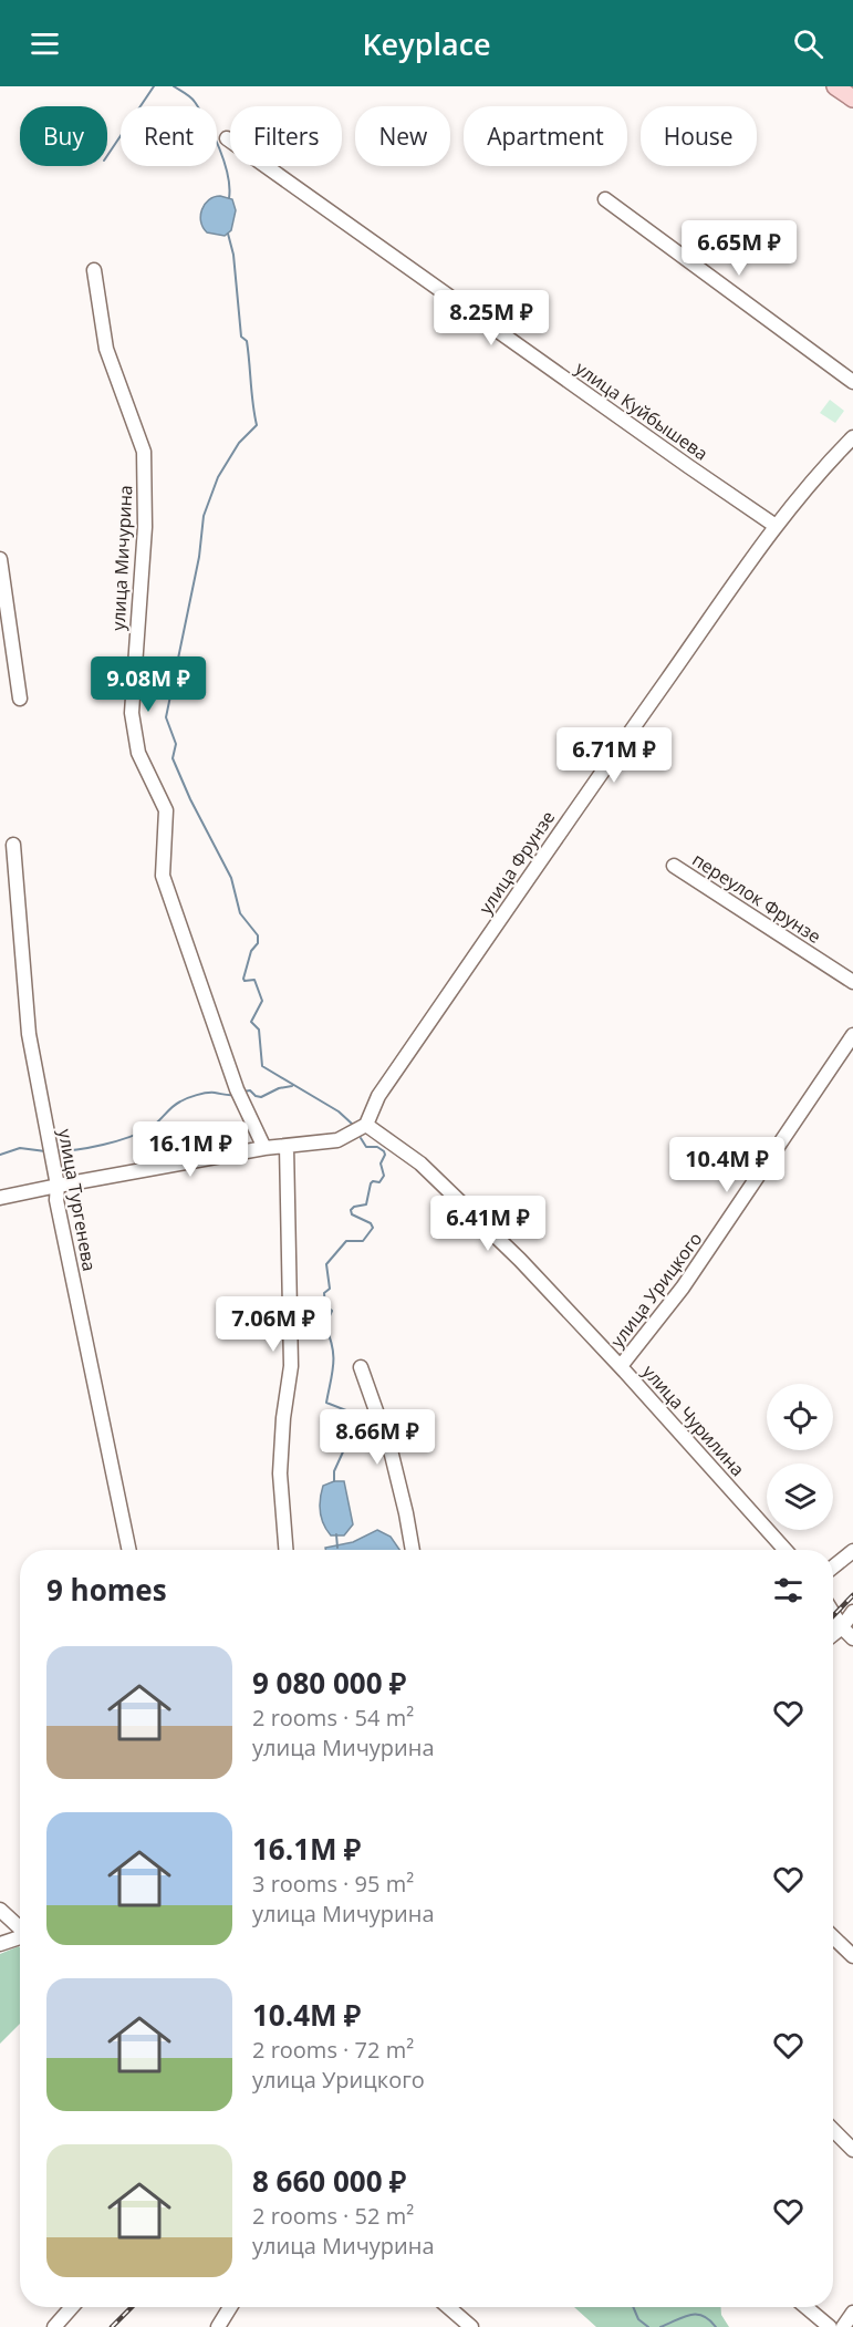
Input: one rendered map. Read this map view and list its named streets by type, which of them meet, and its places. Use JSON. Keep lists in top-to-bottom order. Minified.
{"streets":{"street":["улица Куйбышева","улица Мичурина","улица Фрунзе","переулок Фрунзе","улица Тургенева","улица Урицкого","улица Чурилина"]},"crossings":[["улица Куйбышева","улица Фрунзе"],["улица Фрунзе","улица Чурилина"],["улица Урицкого","улица Чурилина"]],"page":{"header":"Keyplace","chip":["Buy","Rent","Filters","New","Apartment","House"],"price":["6.65M ₽","8.25M ₽","9.08M ₽","6.71M ₽","16.1M ₽","10.4M ₽","6.41M ₽","7.06M ₽","8.66M ₽"],"heading":"9 homes","list":[{"name":"9 080 000 ₽","note":"2 rooms · 54 m² · улица Мичурина"},{"name":"16.1M ₽","note":"3 rooms · 95 m² · улица Мичурина"},{"name":"10.4M ₽","note":"2 rooms · 72 m² · улица Урицкого"},{"name":"8 660 000 ₽","note":"2 rooms · 52 m² · улица Мичурина"}]}}
